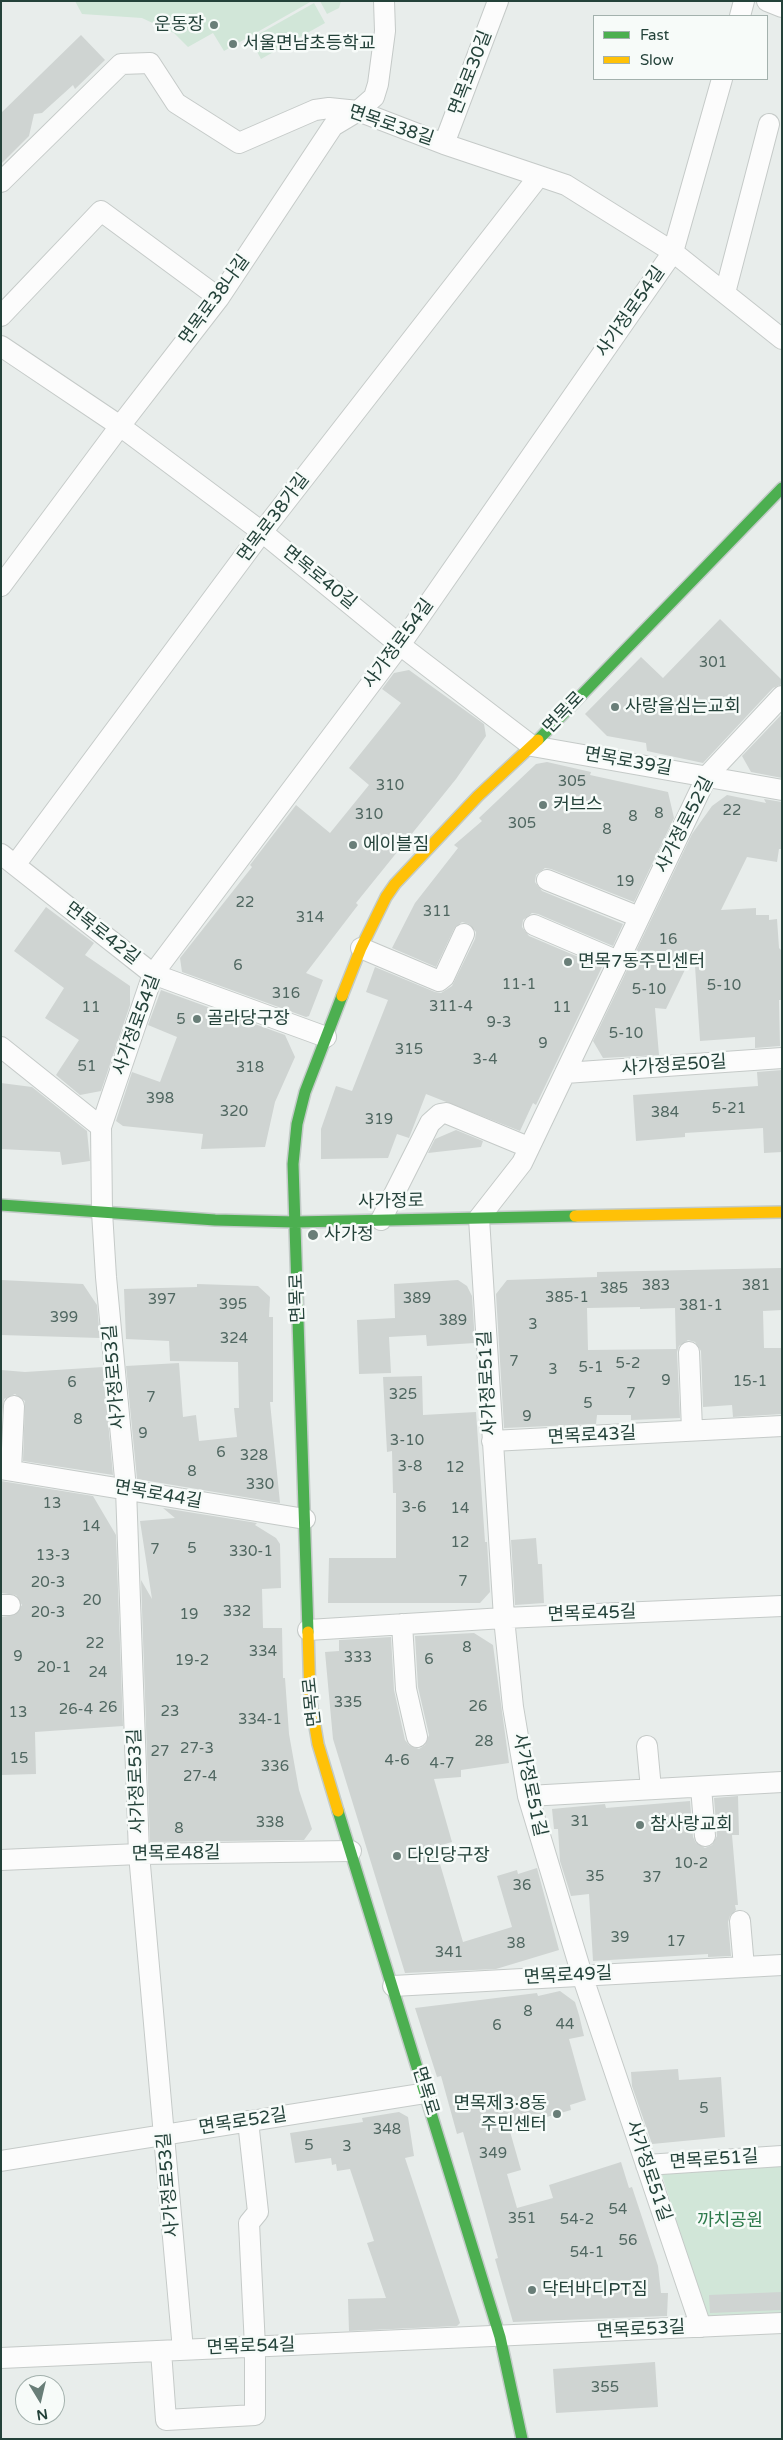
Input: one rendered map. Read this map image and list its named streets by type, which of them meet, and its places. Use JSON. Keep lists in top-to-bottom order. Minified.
{"streets":{"street":["면목로30길","면목로38길","면목로38나길","사가정로54길","면목로38가길","면목로40길","면목로","면목로39길","사가정로52길","면목로42길","사가정로50길","사가정로","사가정로53길","사가정로51길","면목로43길","면목로44길","면목로45길","면목로48길","면목로49길","면목로52길","면목로51길","면목로53길","면목로54길"]},"crossings":[["면목로30길","면목로38길"],["면목로38길","면목로38나길"],["면목로38길","사가정로54길"],["면목로38길","면목로38가길"],["면목로38나길","면목로40길"],["사가정로54길","면목로40길"],["사가정로54길","면목로42길"],["사가정로54길","사가정로"],["사가정로54길","사가정로53길"],["면목로38가길","면목로40길"],["면목로38가길","면목로42길"],["면목로40길","면목로"],["면목로40길","면목로39길"],["면목로","면목로39길"],["면목로","면목로42길"],["면목로","사가정로"],["면목로","면목로44길"],["면목로","면목로45길"],["면목로","면목로48길"],["면목로","면목로49길"],["면목로","면목로52길"],["면목로","면목로53길"],["면목로","면목로54길"],["면목로39길","사가정로52길"],["사가정로52길","사가정로50길"],["사가정로52길","사가정로"],["사가정로52길","사가정로51길"],["사가정로","사가정로53길"],["사가정로","사가정로51길"],["사가정로53길","면목로44길"],["사가정로53길","면목로48길"],["사가정로53길","면목로52길"],["사가정로53길","면목로54길"],["사가정로51길","면목로43길"],["사가정로51길","면목로45길"],["사가정로51길","면목로49길"],["사가정로51길","면목로51길"],["사가정로51길","면목로53길"],["면목로53길","면목로54길"]],"parks":["까치공원"],"places":["운동장","서울면남초등학교","사랑을심는교회","커브스","에이블짐","면목7동주민센터","골라당구장","사가정","참사랑교회","다인당구장","면목제3·8동 주민센터","닥터바디PT짐"],"house_numbers":["301","305","310","22","8","310","8","305","8","19","22","311","314","16","6","11-1","5-10","5-10","316","311-4","11","11","5","9-3","5-10","9","315","3-4","51","318","398","5-21","320","384","319","383","381","385","385-1","389","397","395","381-1","399","389","3","324","7","5-2","5-1","3","9","15-1","6","7","325","7","5","9","8","9","3-10","6","328","3-8","12","8","330","13","3-6","14","14","12","5","7","330-1","13-3","7","20-3","20","332","20-3","19","22","8","334","9","333","6","19-2","20-1","24","335","26","26","26-4","23","13","334-1","28","27-3","27","15","4-6","4-7","336","27-4","31","338","8","10-2","35","37","36","39","17","38","341","8","44","6","5","348","5","3","349","54","351","54-2","56","54-1","355"],"legend":["Fast","Slow"],"north":"bottom"}
